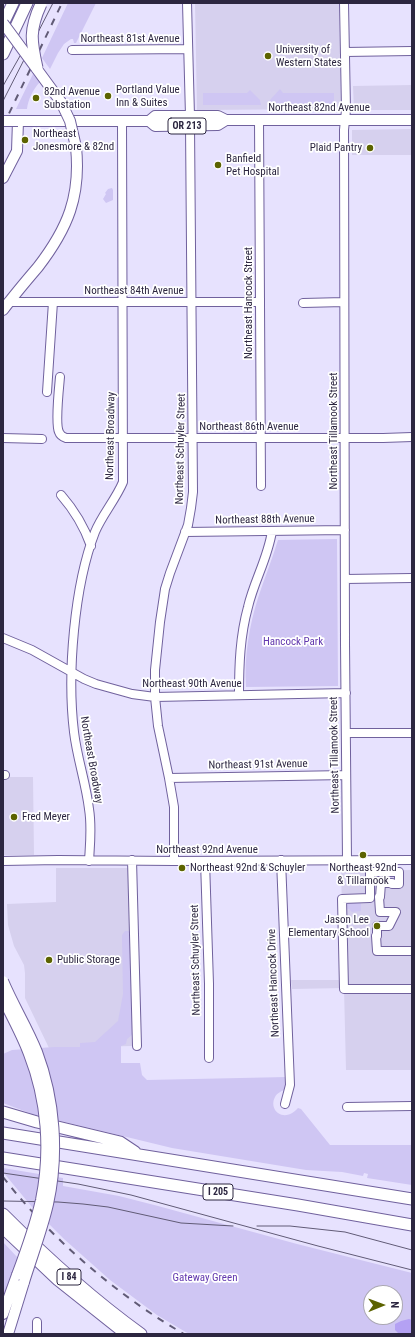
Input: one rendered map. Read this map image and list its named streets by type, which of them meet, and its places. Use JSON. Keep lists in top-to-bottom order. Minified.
{"streets":{"highway":["I 205","I 84"],"main road":["Northeast 82nd Avenue","OR 213"],"street":["Northeast 81st Avenue","Northeast 84th Avenue","Northeast Hancock Street","Northeast 86th Avenue","Northeast Tillamook Street","Northeast Broadway","Northeast Schuyler Street","Northeast 88th Avenue","Northeast 90th Avenue","Northeast 91st Avenue","Northeast 92nd Avenue","Northeast Hancock Drive"]},"crossings":[["Northeast 81st Avenue","Northeast Schuyler Street"],["Northeast 82nd Avenue","Northeast Hancock Street"],["Northeast 82nd Avenue","Northeast Tillamook Street"],["Northeast 82nd Avenue","Northeast Broadway"],["Northeast 82nd Avenue","Northeast Schuyler Street"],["Northeast 84th Avenue","Northeast Hancock Street"],["Northeast 84th Avenue","Northeast Broadway"],["Northeast 84th Avenue","Northeast Schuyler Street"],["Northeast Hancock Street","Northeast 86th Avenue"],["Northeast 86th Avenue","Northeast Tillamook Street"],["Northeast 86th Avenue","Northeast Broadway"],["Northeast 86th Avenue","Northeast Schuyler Street"],["Northeast Tillamook Street","Northeast 88th Avenue"],["Northeast Tillamook Street","Northeast 90th Avenue"],["Northeast Tillamook Street","Northeast 91st Avenue"],["Northeast Tillamook Street","Northeast 92nd Avenue"],["Northeast Broadway","Northeast 90th Avenue"],["Northeast Broadway","Northeast 92nd Avenue"],["Northeast Schuyler Street","Northeast 88th Avenue"],["Northeast Schuyler Street","Northeast 90th Avenue"],["Northeast Schuyler Street","Northeast 91st Avenue"],["Northeast Schuyler Street","Northeast 92nd Avenue"],["Northeast 92nd Avenue","Northeast Hancock Drive"]],"parks":["Hancock Park","Gateway Green"],"places":["University of Western States","Portland Value Inn & Suites","82nd Avenue Substation","Northeast Jonesmore & 82nd","Plaid Pantry","Banfield Pet Hospital","Fred Meyer","Northeast 92nd & Tillamook","Northeast 92nd & Schuyler","Jason Lee Elementary School","Public Storage"],"north":"right"}
